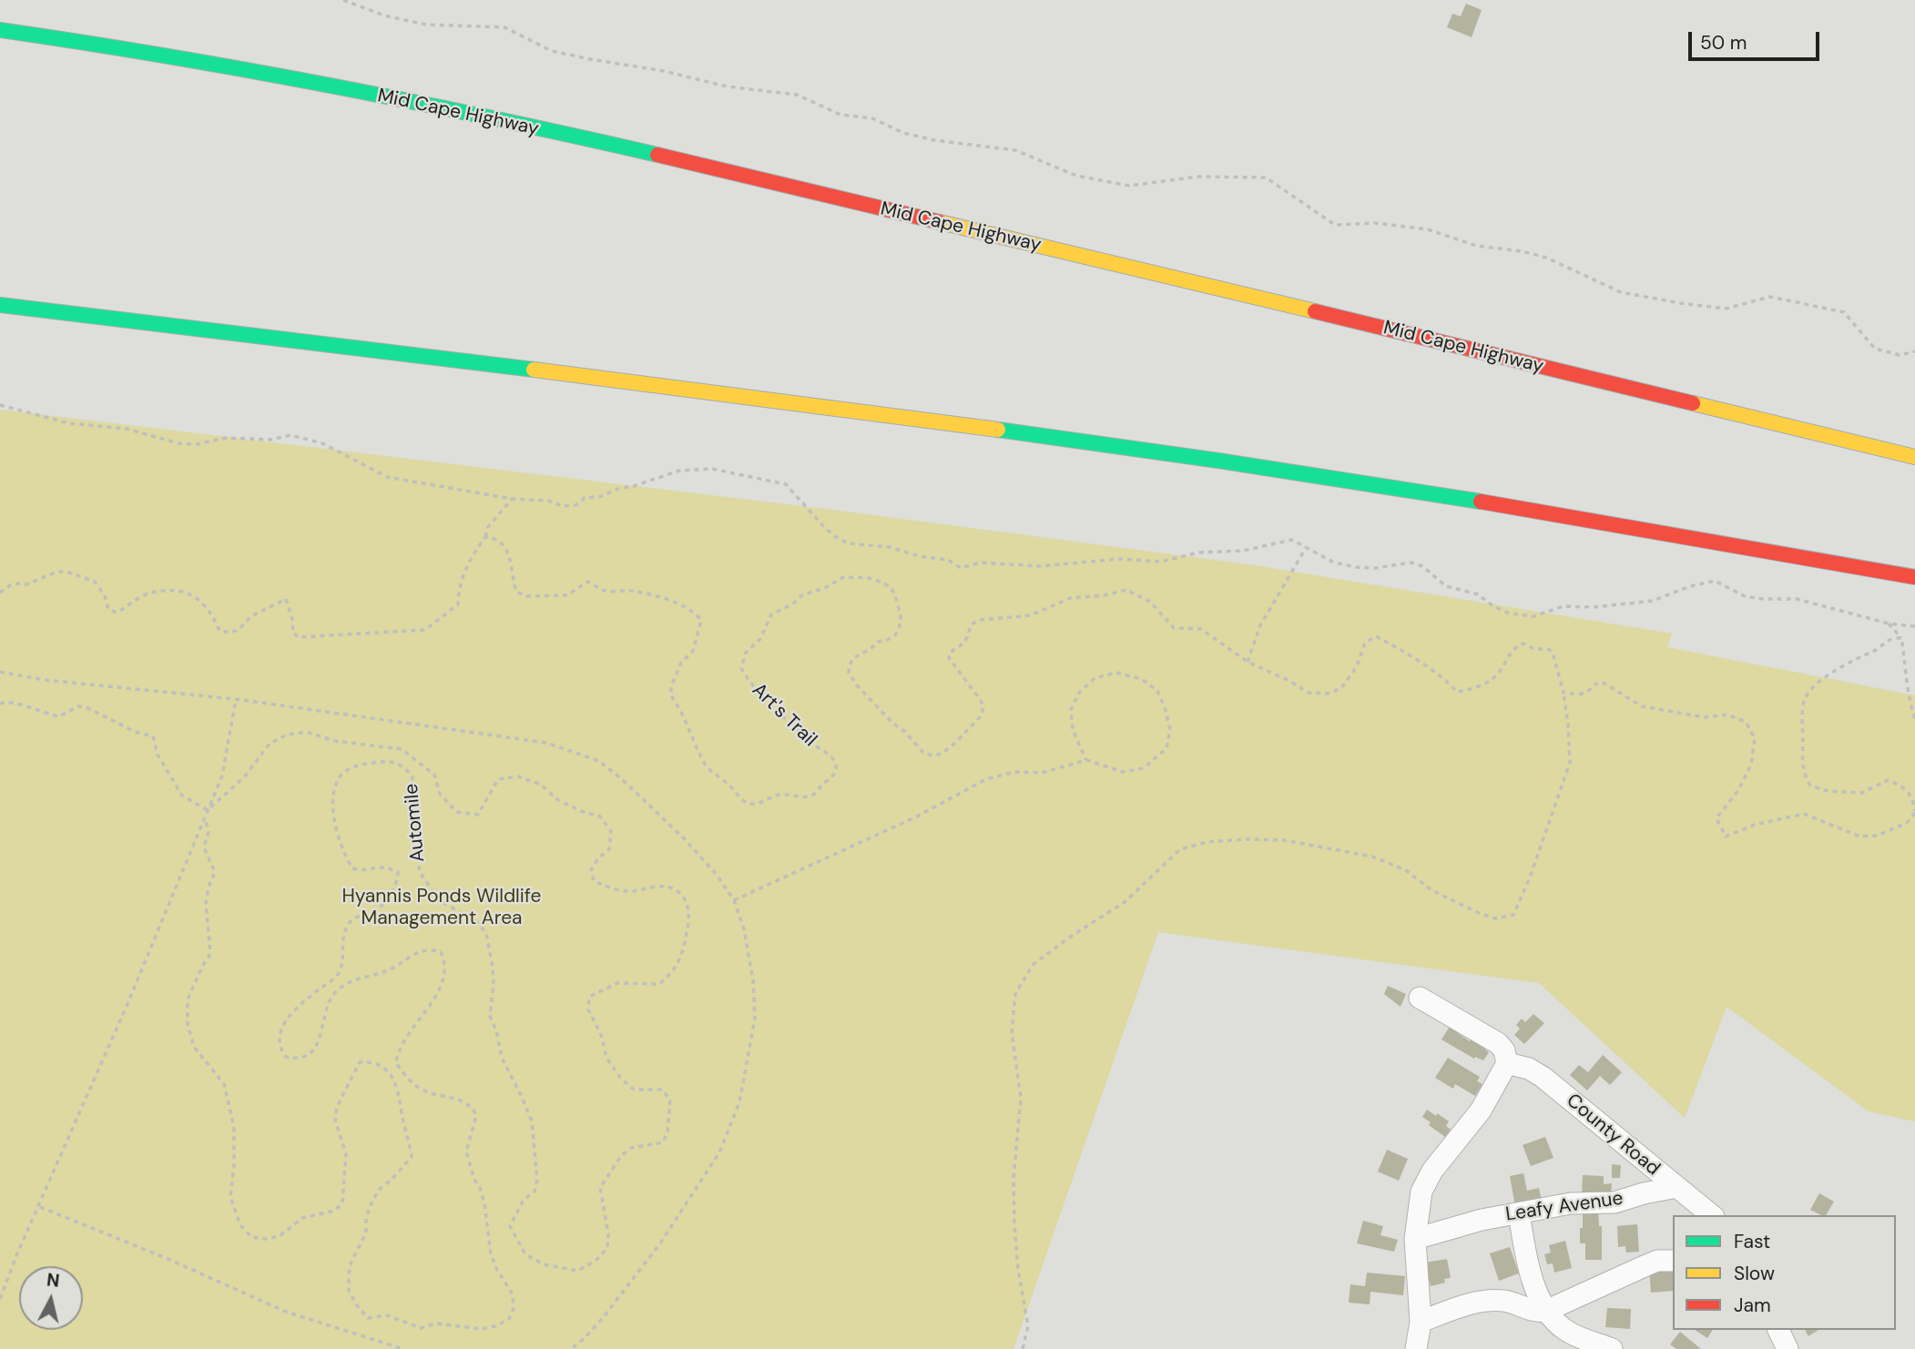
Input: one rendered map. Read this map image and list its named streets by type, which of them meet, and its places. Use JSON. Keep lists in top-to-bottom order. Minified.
{"streets":{"highway":["Mid Cape Highway"],"street":["County Road","Leafy Avenue"],"path":["Art's Trail","Automile"]},"crossings":[["County Road","Leafy Avenue"]],"parks":["Hyannis Ponds Wildlife Management Area"],"legend":["Fast","Slow","Jam"],"scale_bar":"50 m","north":"top"}
